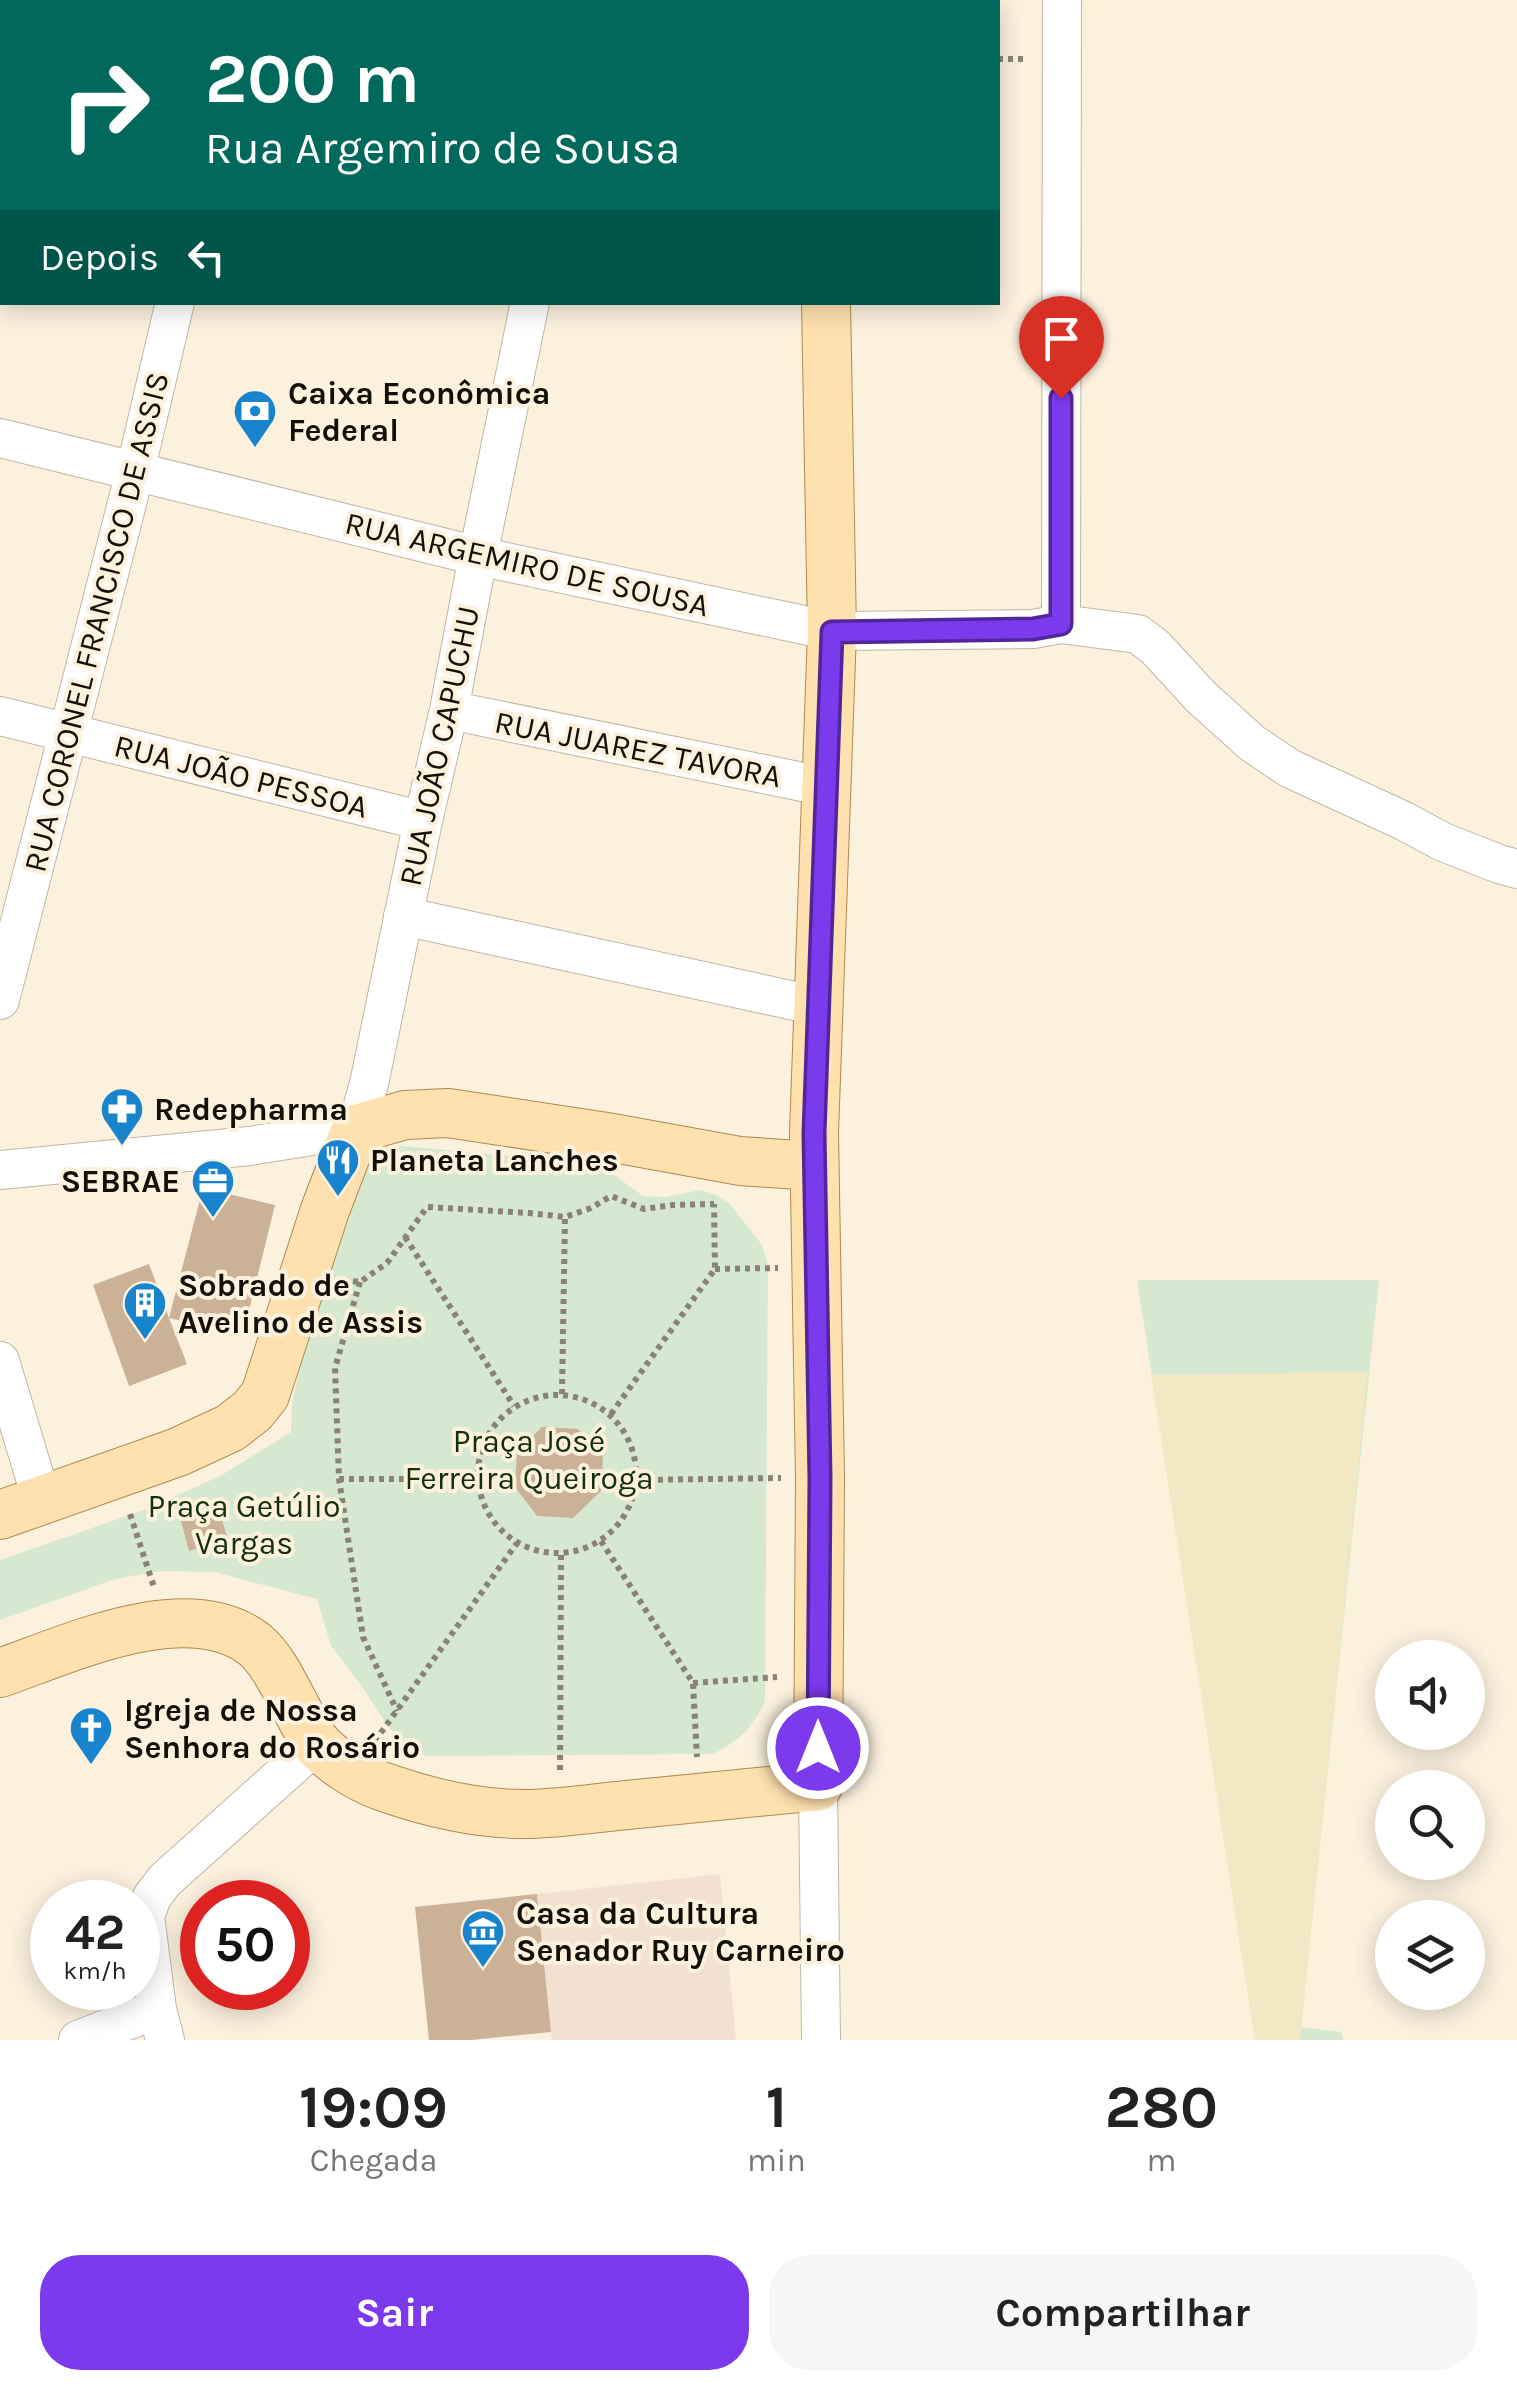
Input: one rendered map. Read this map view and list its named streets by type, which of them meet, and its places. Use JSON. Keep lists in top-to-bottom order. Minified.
{"streets":{"street":["RUA ARGEMIRO DE SOUSA","RUA CORONEL FRANCISCO DE ASSIS","RUA JOÃO CAPUCHU","RUA JUAREZ TAVORA","RUA JOÃO PESSOA"]},"crossings":[["RUA ARGEMIRO DE SOUSA","RUA CORONEL FRANCISCO DE ASSIS"],["RUA ARGEMIRO DE SOUSA","RUA JOÃO CAPUCHU"],["RUA CORONEL FRANCISCO DE ASSIS","RUA JOÃO PESSOA"],["RUA JOÃO CAPUCHU","RUA JUAREZ TAVORA"],["RUA JOÃO CAPUCHU","RUA JOÃO PESSOA"]],"parks":["Praça José Ferreira Queiroga","Praça Getúlio Vargas"],"places":{"bank":["Caixa Econômica Federal"],"pharmacy":["Redepharma"],"restaurant":["Planeta Lanches"],"office":["SEBRAE"],"building":["Sobrado de Avelino de Assis"],"church":["Igreja de Nossa Senhora do Rosário"],"museum":["Casa da Cultura Senador Ruy Carneiro"]},"page":{"turn":["200 m","Rua Argemiro de Sousa"],"then":"Depois","speed":"42 km/h","limit":"50","eta":["19:09","Chegada","1","min","280","m"],"buttons":["Sair","Compartilhar"]}}
